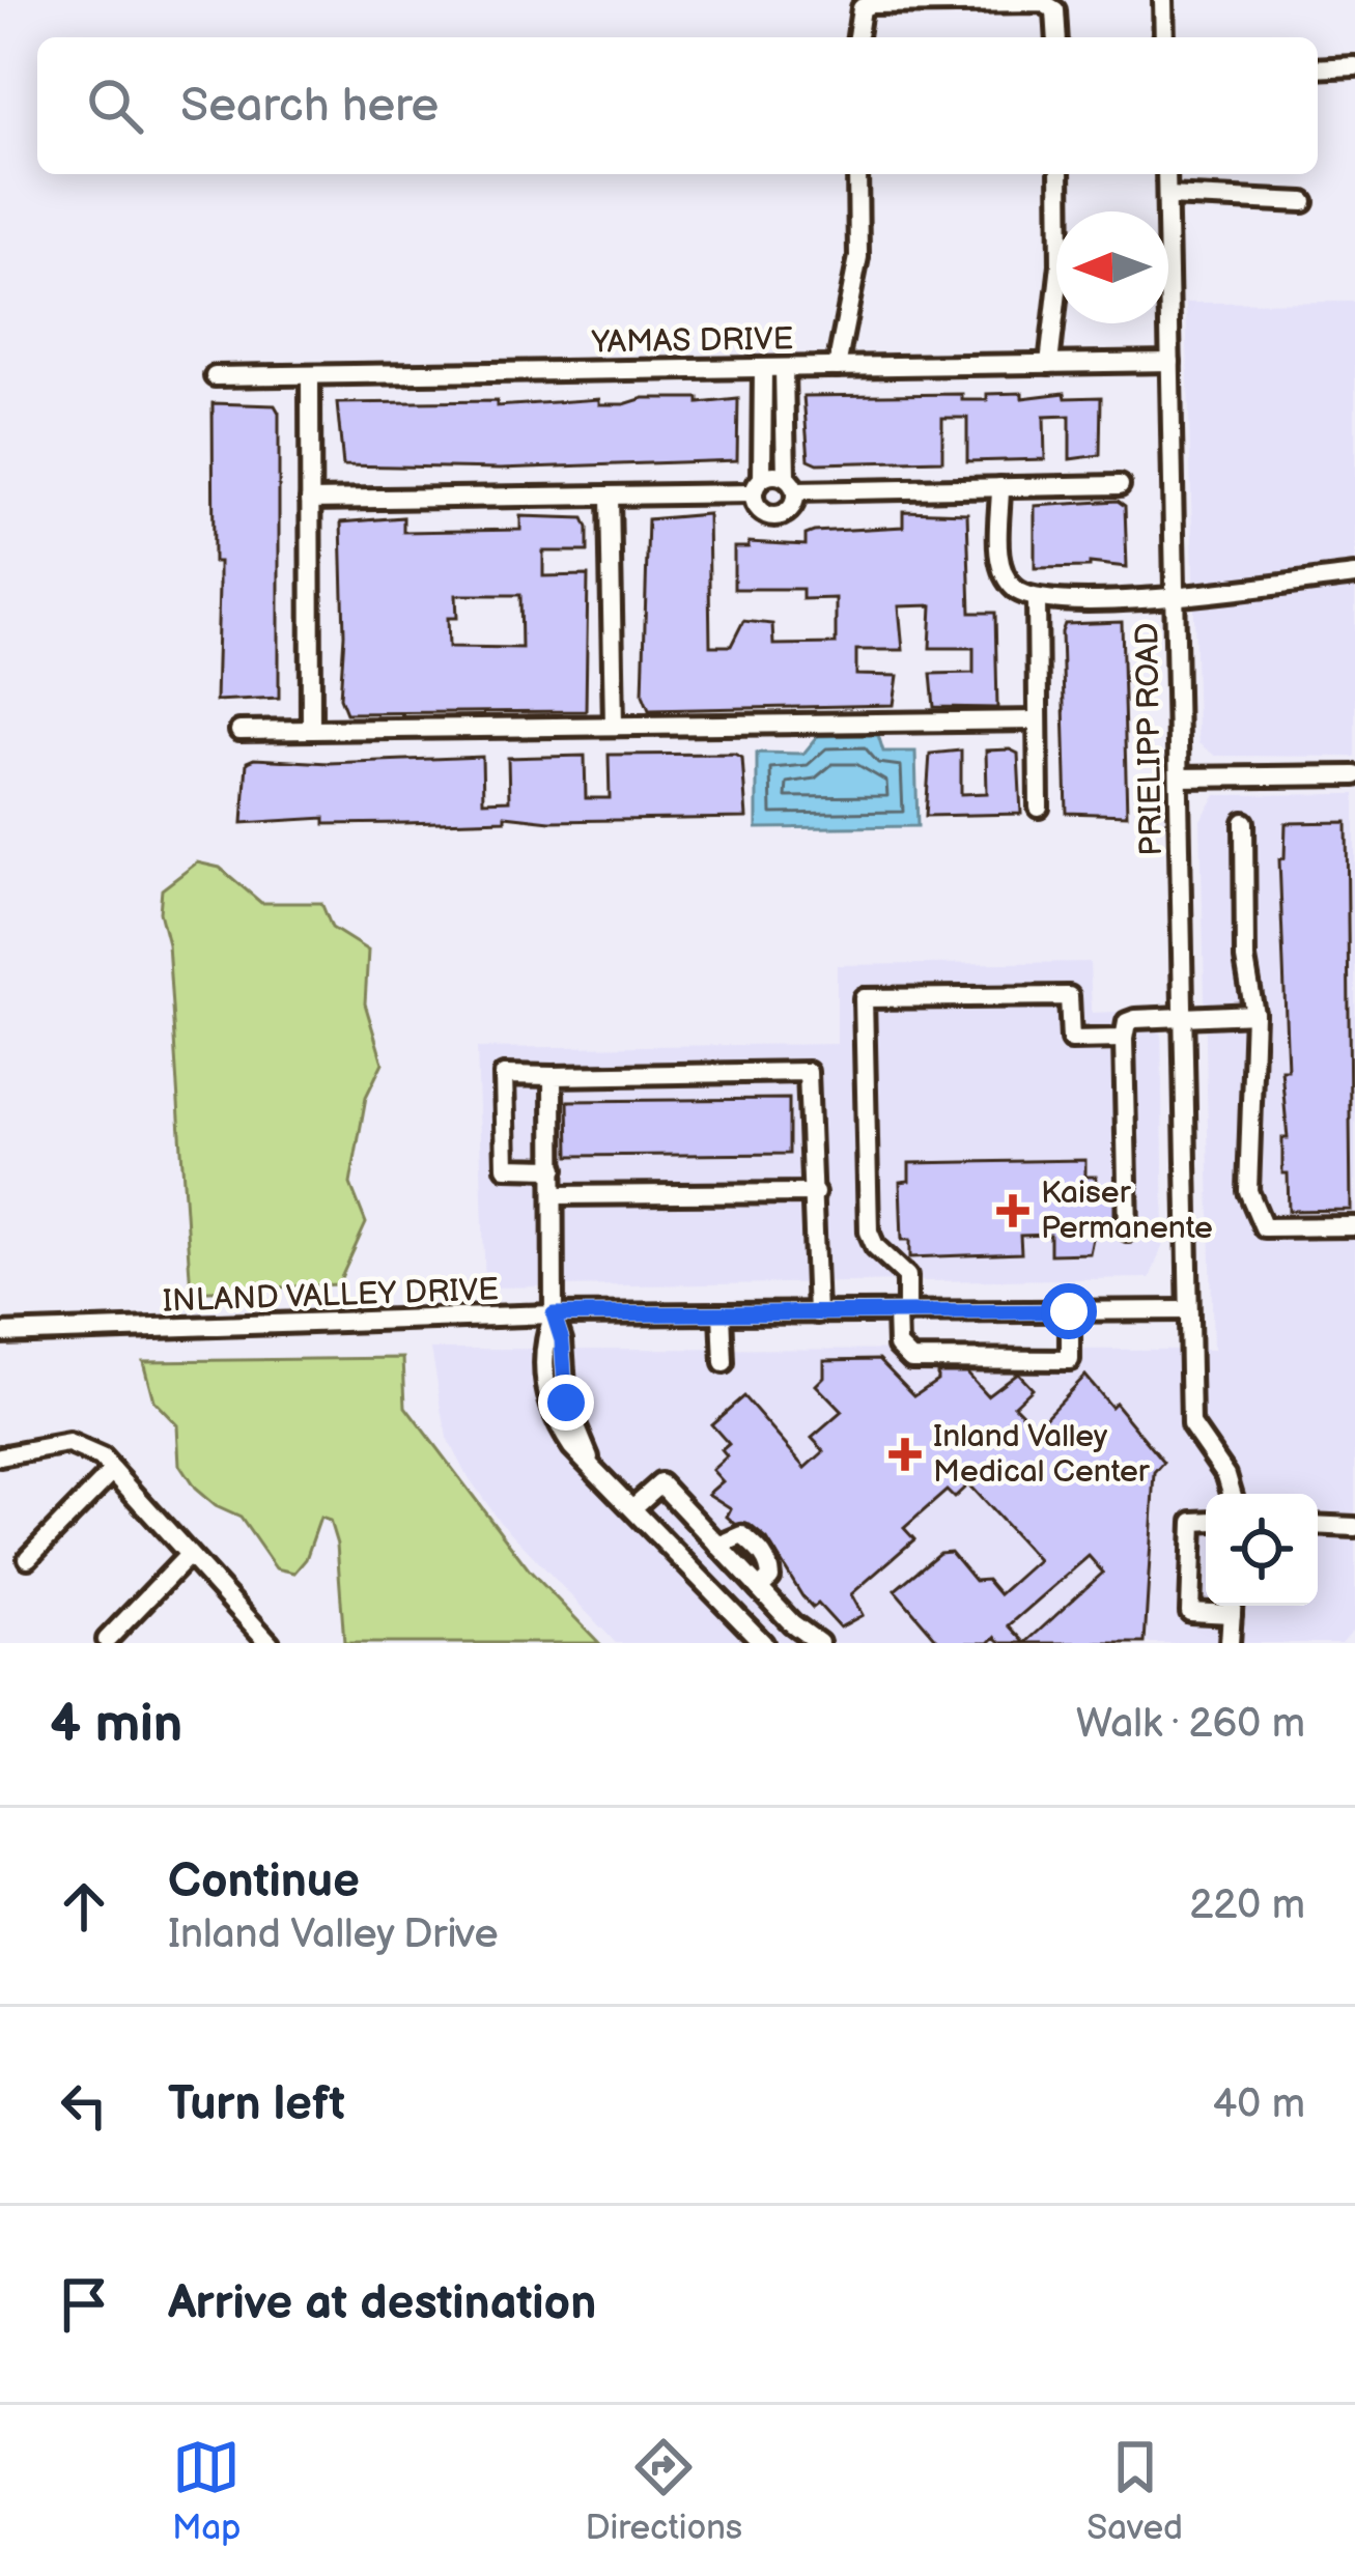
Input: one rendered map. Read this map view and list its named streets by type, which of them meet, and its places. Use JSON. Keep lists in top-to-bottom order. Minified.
{"streets":{"street":["YAMAS DRIVE","PRIELIPP ROAD","INLAND VALLEY DRIVE"]},"crossings":[["YAMAS DRIVE","PRIELIPP ROAD"],["PRIELIPP ROAD","INLAND VALLEY DRIVE"]],"places":{"health":["Kaiser Permanente","Inland Valley Medical Center"]},"north":"left","page":{"search":"Search here","heading":["4 min","Walk · 260 m"],"list":[["Continue","Inland Valley Drive","220 m"],["Turn left","40 m"],"Arrive at destination"],"nav":["Map","Directions","Saved"]}}
